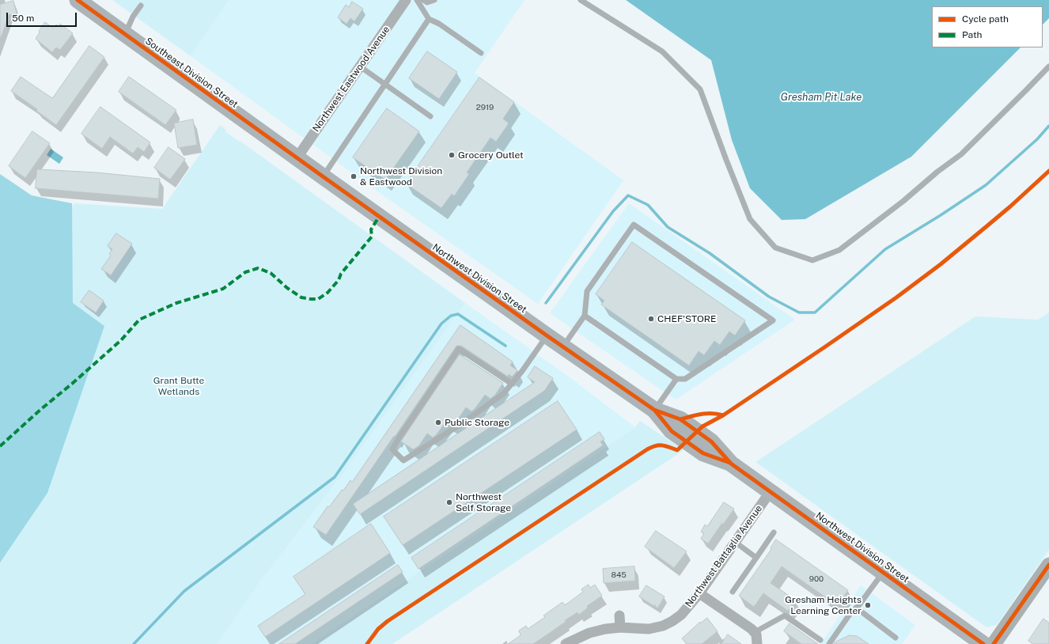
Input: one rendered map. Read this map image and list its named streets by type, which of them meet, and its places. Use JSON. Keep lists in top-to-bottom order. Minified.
{"streets":{"main road":["Southeast Division Street","Northwest Division Street"],"street":["Northwest Eastwood Avenue","Northwest Battaglia Avenue"]},"crossings":[["Southeast Division Street","Northwest Eastwood Avenue"],["Southeast Division Street","Northwest Division Street"],["Northwest Eastwood Avenue","Northwest Division Street"],["Northwest Division Street","Northwest Battaglia Avenue"]],"water":["Gresham Pit Lake"],"parks":["Grant Butte Wetlands"],"places":["Grocery Outlet","Northwest Division & Eastwood","CHEF'STORE","Public Storage","Northwest Self Storage","Gresham Heights Learning Center"],"house_numbers":["2919","845","900"],"legend":["Cycle path","Path"],"scale_bar":"50 m"}
